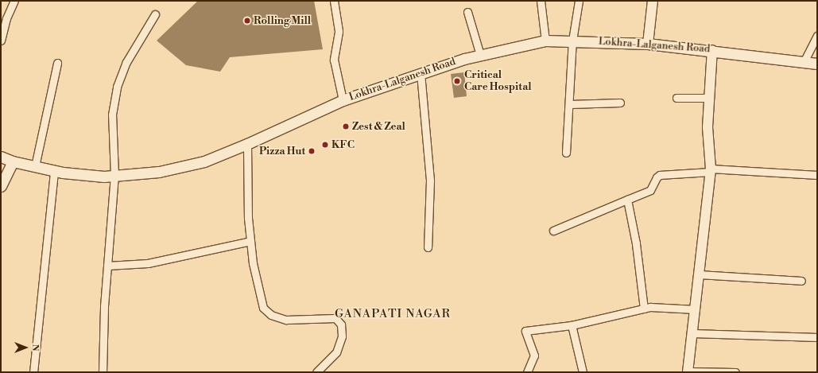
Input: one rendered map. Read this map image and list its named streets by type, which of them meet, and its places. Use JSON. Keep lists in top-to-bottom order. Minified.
{"streets":{"main road":["Lokhra-Lalganesh Road"]},"districts":["GANAPATI NAGAR"],"places":["Rolling Mill","Critical Care Hospital","Zest & Zeal","KFC","Pizza Hut"],"north":"right"}
